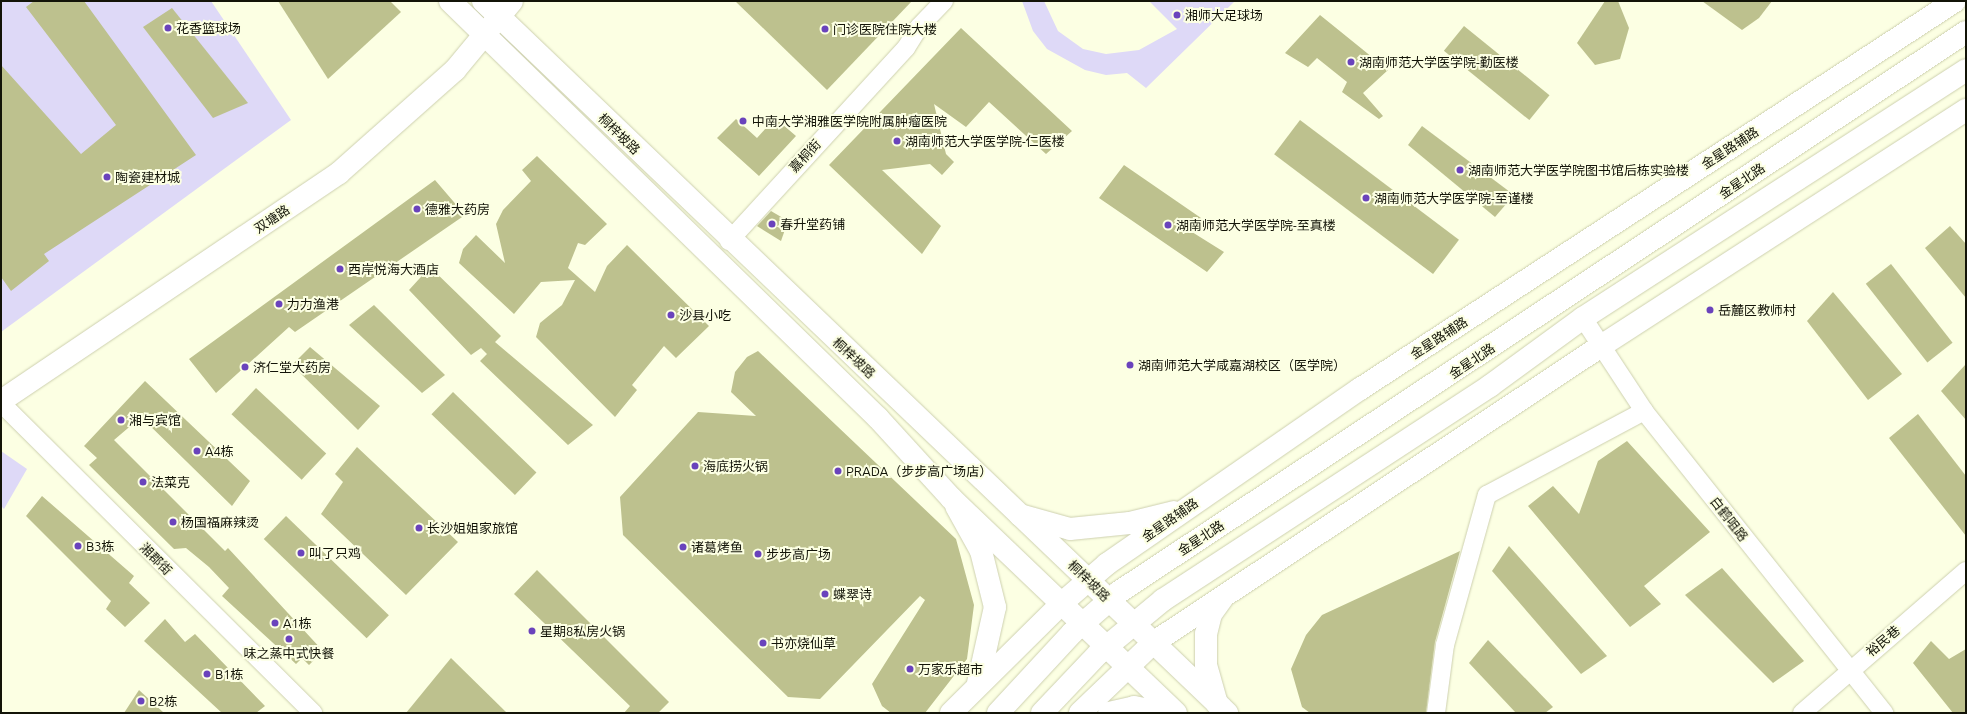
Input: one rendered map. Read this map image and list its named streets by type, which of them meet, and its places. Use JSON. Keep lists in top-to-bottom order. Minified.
{"streets":{"main road":["桐梓坡路","金星路辅路","金星北路","双塘路"],"street":["嘉桐街","白鹤咀路","湘郡街","裕民巷"]},"crossings":[["桐梓坡路","金星路辅路"],["桐梓坡路","嘉桐街"],["桐梓坡路","金星北路"],["桐梓坡路","双塘路"],["双塘路","湘郡街"],["白鹤咀路","裕民巷"]],"places":["湘师大足球场","花香篮球场","门诊医院住院大楼","湖南师范大学医学院-勤医楼","中南大学湘雅医学院附属肿瘤医院","湖南师范大学医学院-仁医楼","湖南师范大学医学院图书馆后栋实验楼","陶瓷建材城","湖南师范大学医学院-至谨楼","德雅大药房","春升堂药铺","湖南师范大学医学院-至真楼","西岸悦海大酒店","力力渔港","岳麓区教师村","沙县小吃","湖南师范大学咸嘉湖校区（医学院）","济仁堂大药房","湘与宾馆","A4栋","海底捞火锅","PRADA（步步高广场店）","法菜克","杨国福麻辣烫","长沙姐姐家旅馆","B3栋","诸葛烤鱼","叫了只鸡","步步高广场","蝶翠诗","A1栋","星期8私房火锅","味之蒸中式快餐","书亦烧仙草","万家乐超市","B1栋","B2栋"]}
